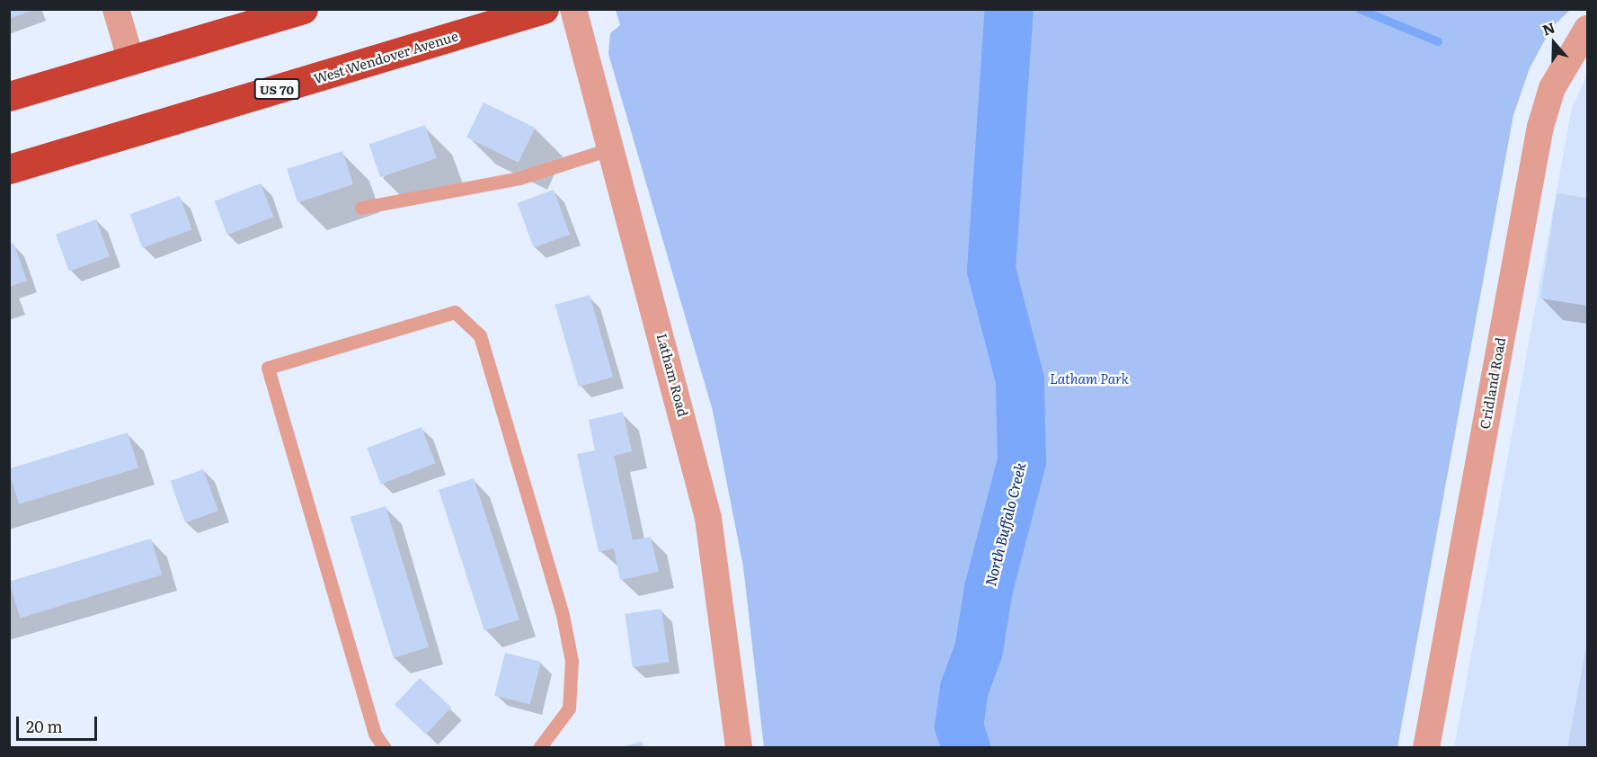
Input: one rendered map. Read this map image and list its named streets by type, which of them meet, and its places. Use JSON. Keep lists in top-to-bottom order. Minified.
{"streets":{"highway":["West Wendover Avenue","US 70"],"street":["Latham Road","Cridland Road"]},"water":["North Buffalo Creek"],"parks":["Latham Park"],"scale_bar":"20 m","north":"top"}
